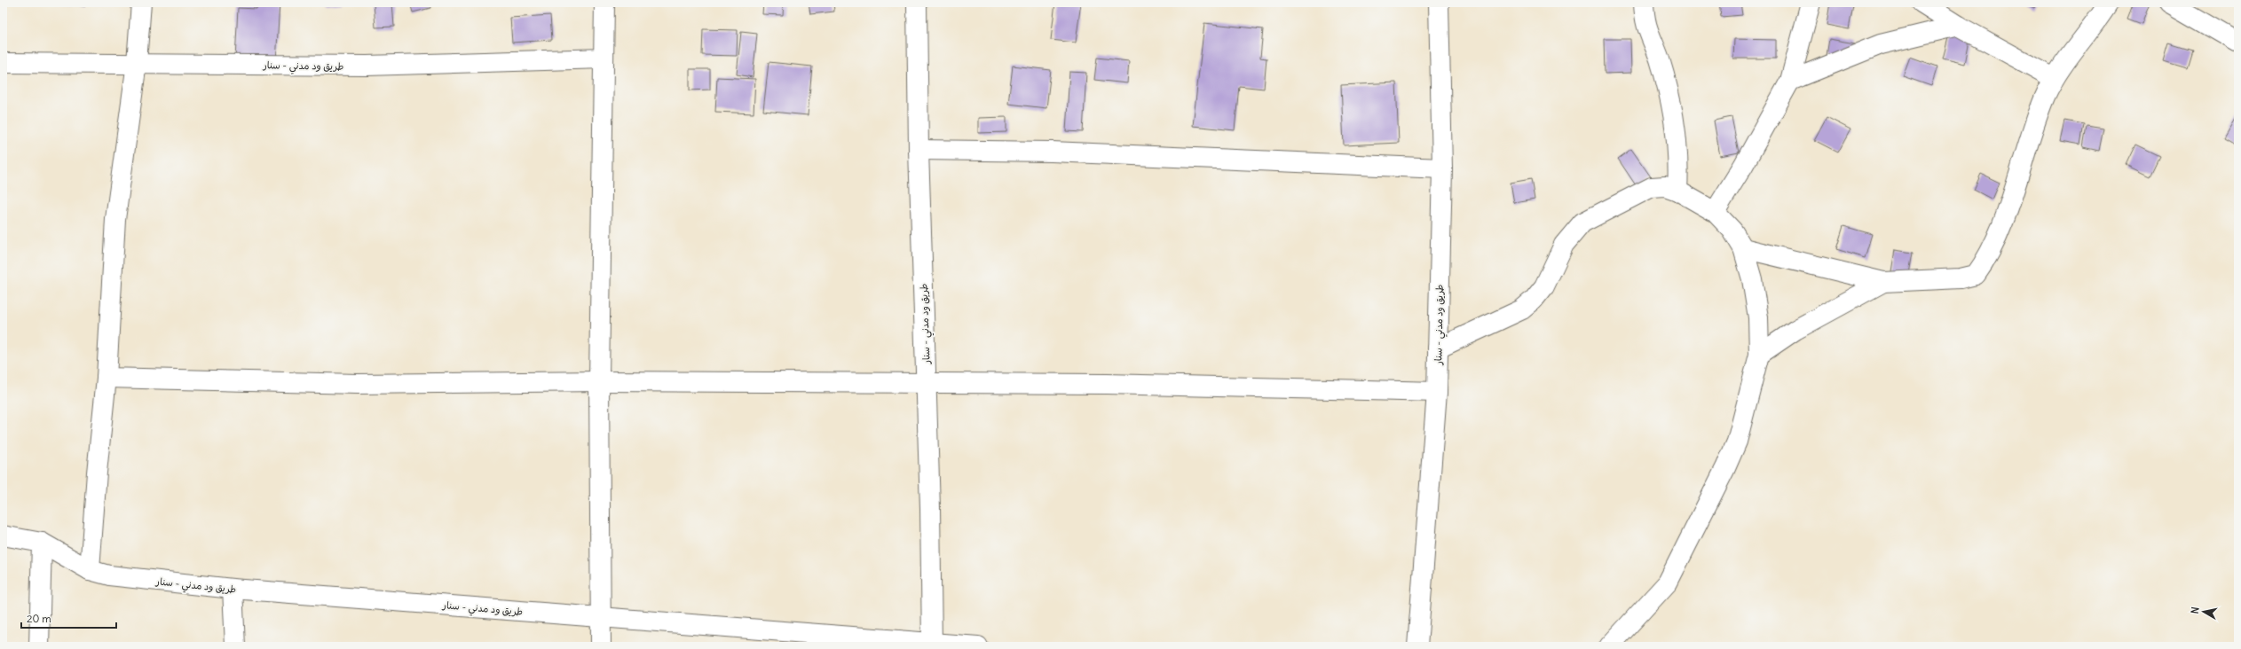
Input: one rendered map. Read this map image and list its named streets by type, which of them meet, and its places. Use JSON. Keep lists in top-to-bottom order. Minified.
{"streets":{"street":["طريق ود مدني - سنار"]},"scale_bar":"20 m","north":"left"}
